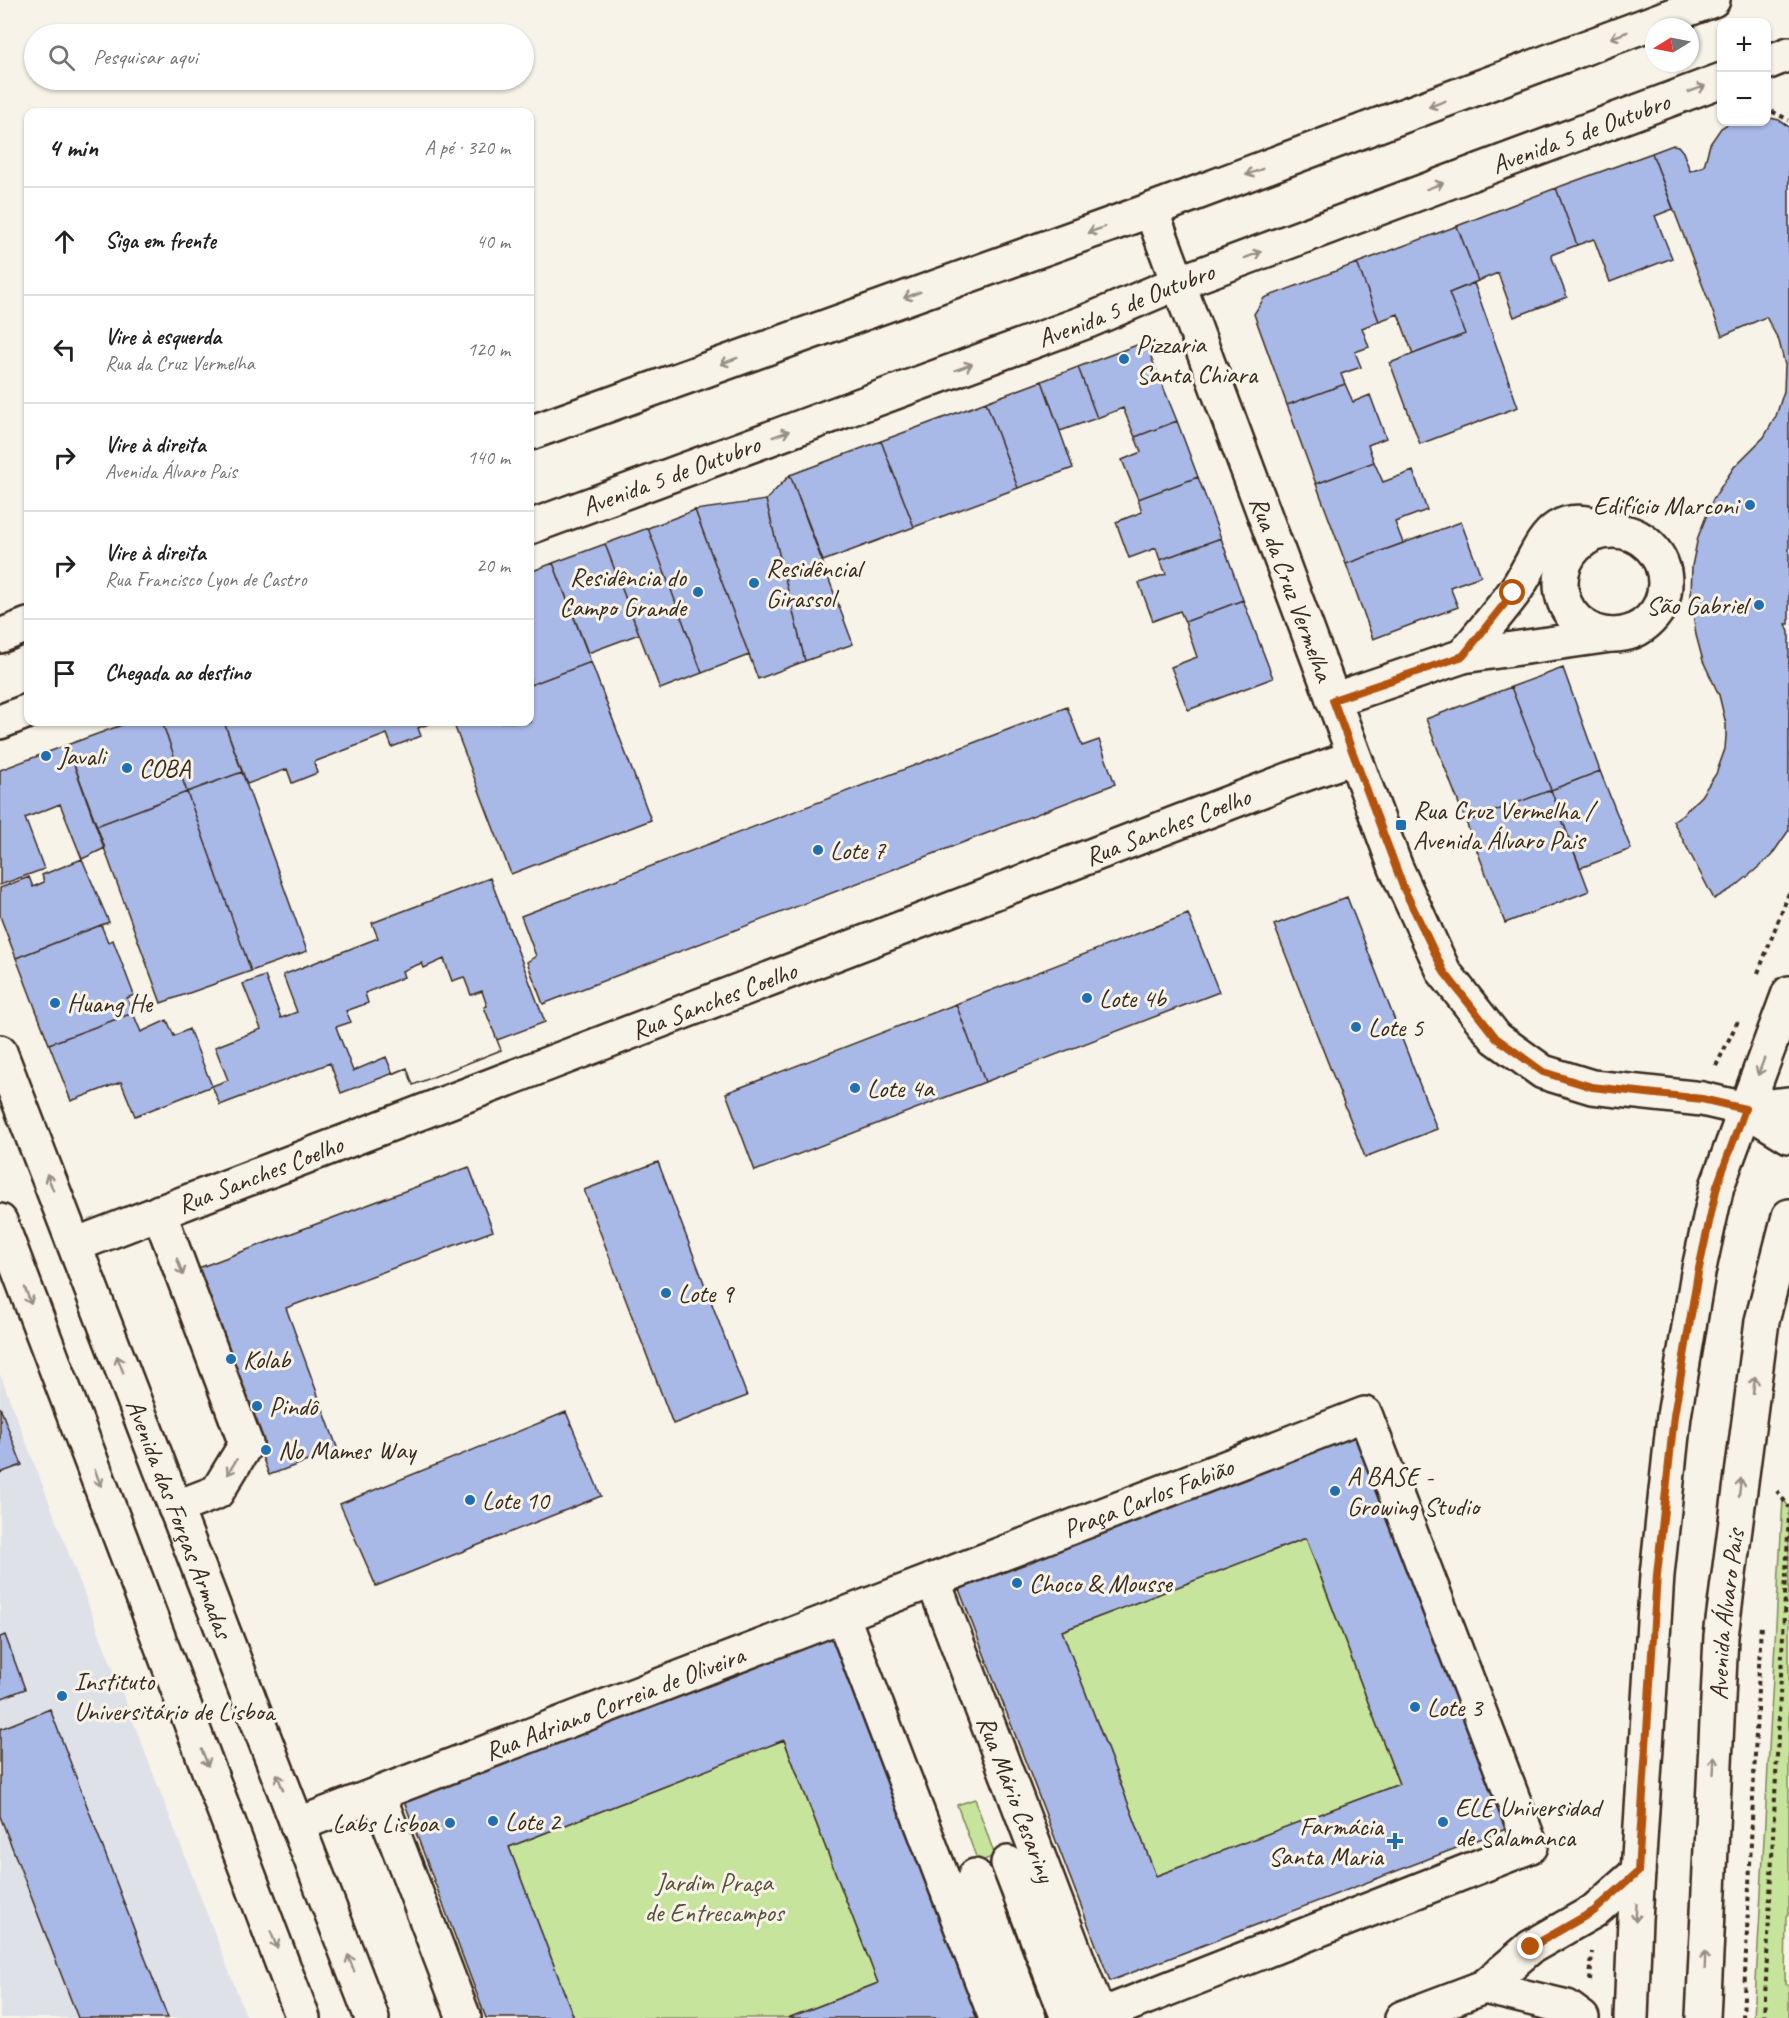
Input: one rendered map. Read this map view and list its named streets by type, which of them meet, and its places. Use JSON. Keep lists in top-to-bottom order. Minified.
{"streets":{"street":["Avenida 5 de Outubro","Rua da Cruz Vermelha","Rua Sanches Coelho","Praça Carlos Fabião","Avenida das Forças Armadas","Avenida Álvaro Pais","Rua Adriano Correia de Oliveira","Rua Mário Cesariny"]},"crossings":[["Avenida 5 de Outubro","Rua da Cruz Vermelha"],["Rua da Cruz Vermelha","Rua Sanches Coelho"],["Rua Sanches Coelho","Avenida das Forças Armadas"],["Praça Carlos Fabião","Rua Adriano Correia de Oliveira"],["Praça Carlos Fabião","Rua Mário Cesariny"],["Avenida das Forças Armadas","Rua Adriano Correia de Oliveira"],["Rua Adriano Correia de Oliveira","Rua Mário Cesariny"]],"parks":["Jardim Praça de Entrecampos"],"places":{"other":["Pizzaria Santa Chiara","Edifício Marconi","Residêncial Girassol","Residência do Campo Grande","São Gabriel","Javali","COBA","Lote 7","Lote 4b","Huang He","Lote 5","Lote 4a","Lote 9","Kolab","Pindô","No Mames Way","A BASE - Growing Studio","Lote 10","Choco & Mousse","Instituto Universitário de Lisboa","Lote 3","Lote 2","ELE Universidad de Salamanca","Labs Lisboa"],"transit":["Rua Cruz Vermelha / Avenida Álvaro Pais"],"health":["Farmácia Santa Maria"]},"north":"left","page":{"map_buttons":["+","−"],"search":"Pesquisar aqui","heading":["4 min","A pé · 320 m"],"list":[["Siga em frente","40 m"],["Vire à esquerda","Rua da Cruz Vermelha","120 m"],["Vire à direita","Avenida Álvaro Pais","140 m"],["Vire à direita","Rua Francisco Lyon de Castro","20 m"],"Chegada ao destino"]}}
